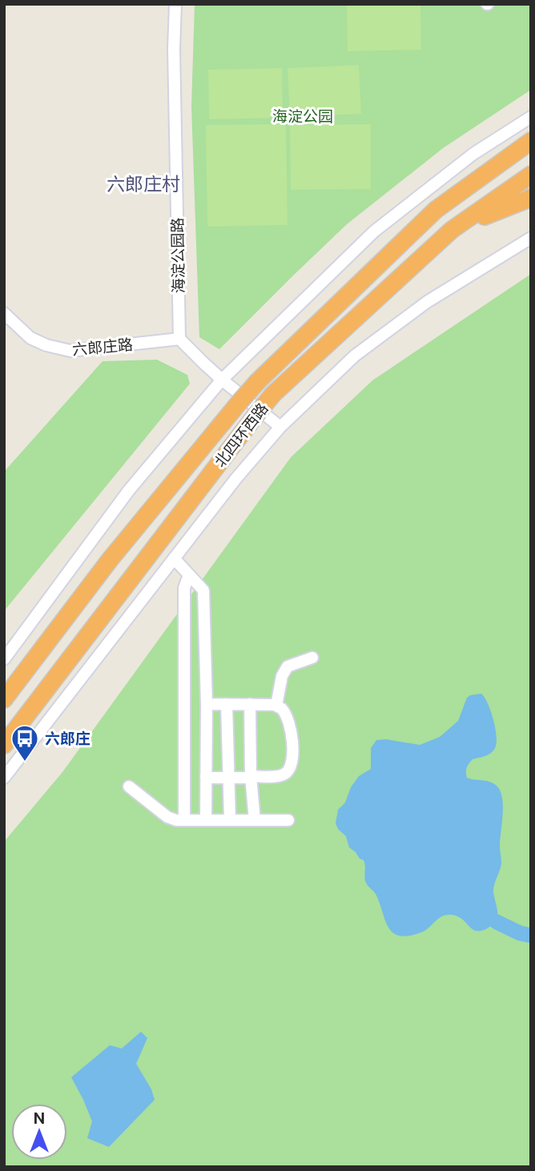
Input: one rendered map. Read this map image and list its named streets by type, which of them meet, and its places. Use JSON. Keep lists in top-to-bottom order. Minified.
{"streets":{"highway":["北四环西路"],"street":["海淀公园路","六郎庄路"]},"crossings":[["海淀公园路","六郎庄路"]],"districts":["六郎庄村"],"parks":["海淀公园"],"places":{"bus stop":["六郎庄"]},"north":"top"}
